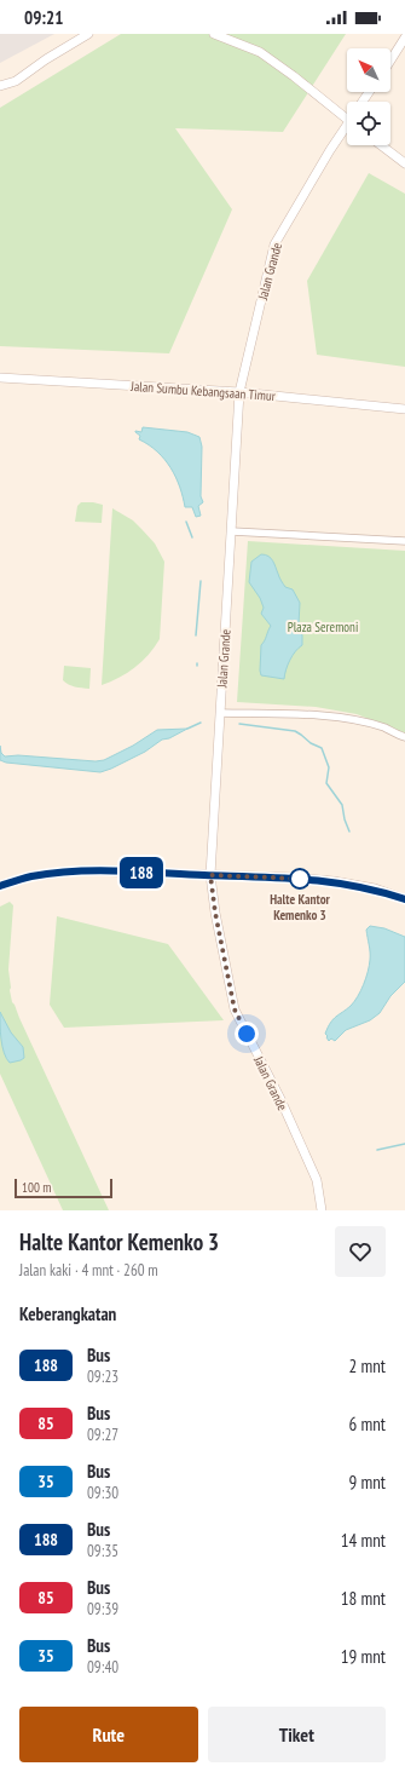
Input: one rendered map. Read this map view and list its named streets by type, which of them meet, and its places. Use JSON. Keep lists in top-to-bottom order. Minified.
{"streets":{"street":["Jalan Grande","Jalan Sumbu Kebangsaan Timur"]},"crossings":[["Jalan Grande","Jalan Sumbu Kebangsaan Timur"]],"parks":["Plaza Seremoni"],"places":["Halte Kantor Kemenko 3"],"lines":["bus line 188"],"scale_bar":"100 m","north":"top left","page":{"status":"09:21","on_map":"188","scale":"100 m","heading":[["Halte Kantor Kemenko 3","Jalan kaki · 4 mnt · 260 m"],"Keberangkatan"],"list":[{"mark":"188","name":"Bus","note":"09:23","value":"2 mnt"},{"mark":"85","name":"Bus","note":"09:27","value":"6 mnt"},{"mark":"35","name":"Bus","note":"09:30","value":"9 mnt"},{"mark":"188","name":"Bus","note":"09:35","value":"14 mnt"},{"mark":"85","name":"Bus","note":"09:39","value":"18 mnt"},{"mark":"35","name":"Bus","note":"09:40","value":"19 mnt"}],"buttons":["Rute","Tiket"]}}
